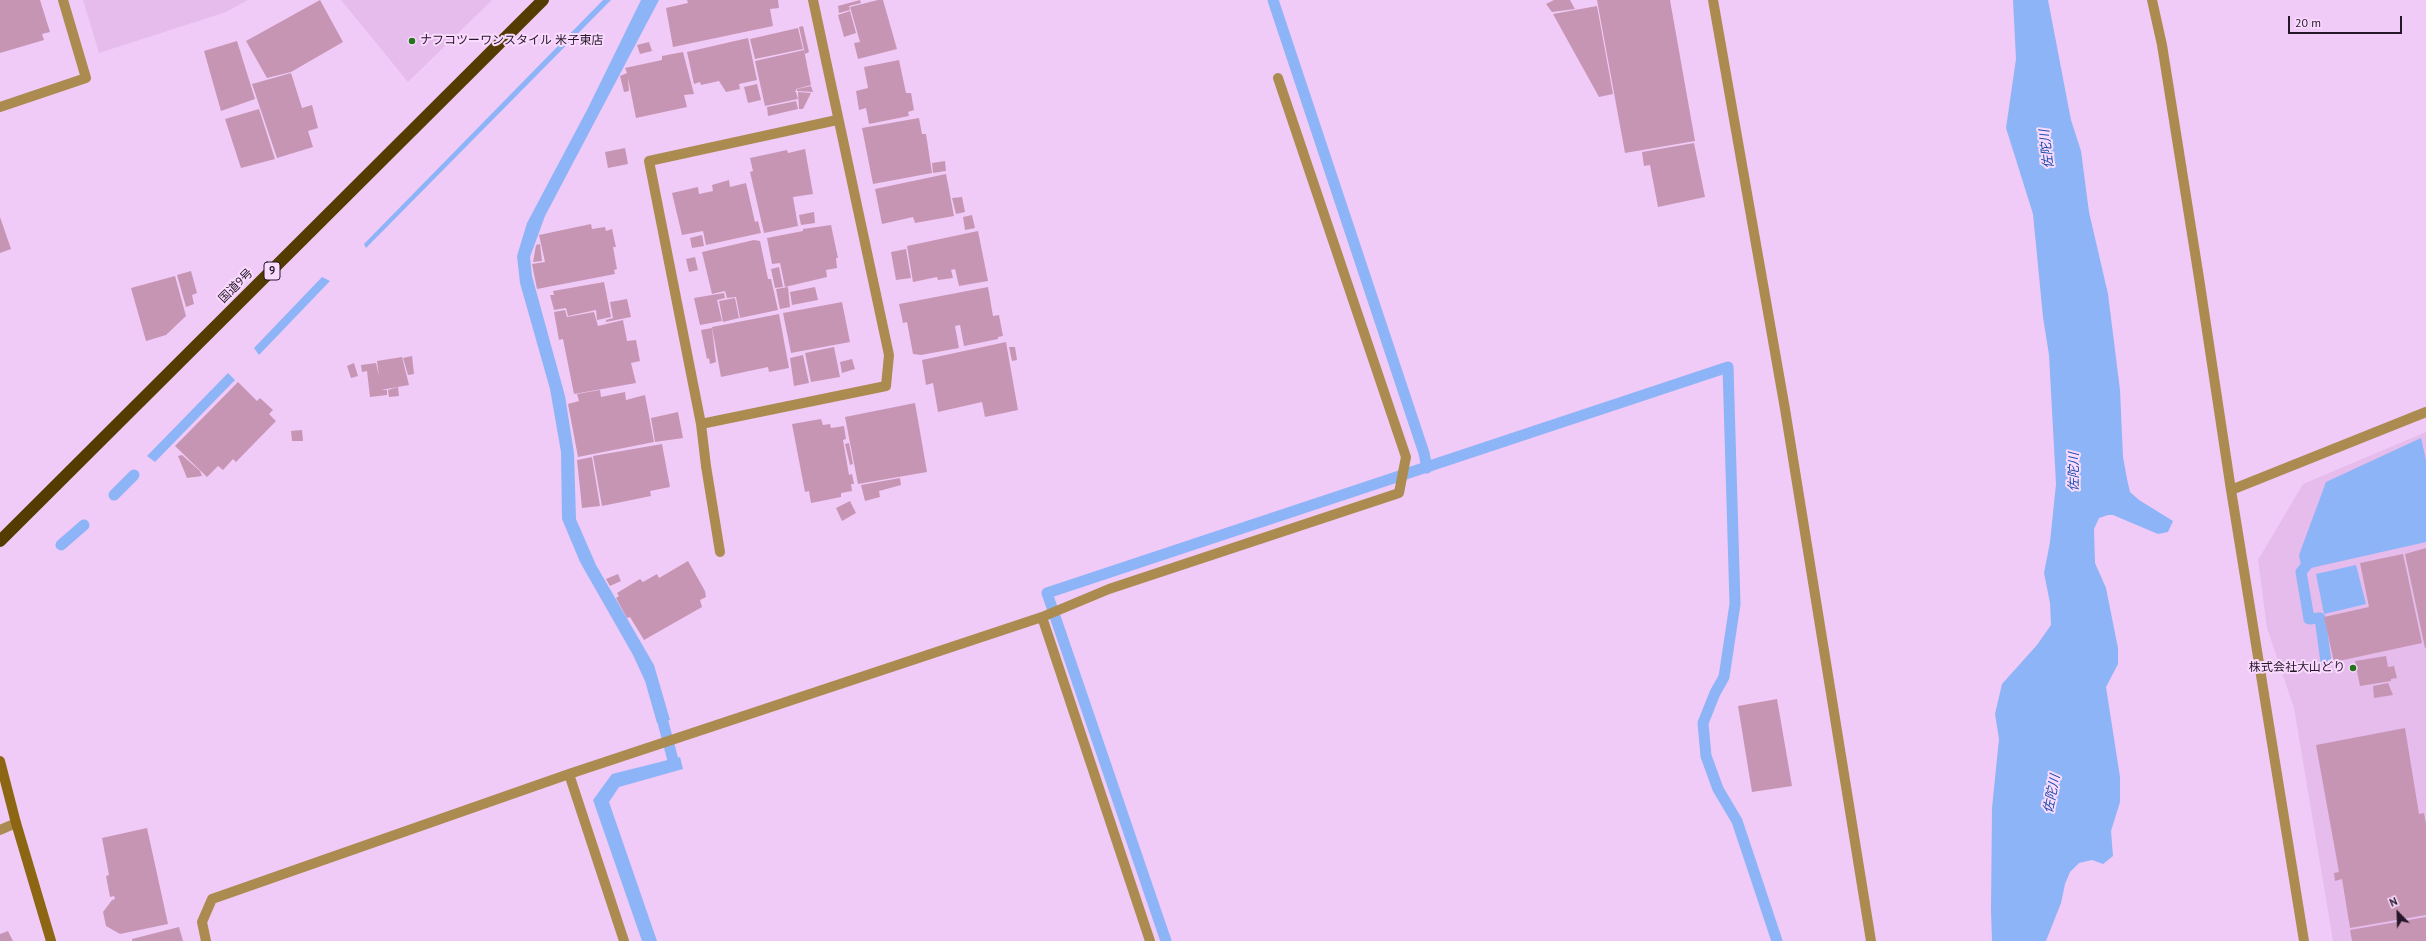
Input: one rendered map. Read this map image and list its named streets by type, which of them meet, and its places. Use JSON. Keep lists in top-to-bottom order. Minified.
{"streets":{"highway":["9","国道9号"]},"water":["佐陀川"],"places":["ナフコツーワンスタイル 米子東店","株式会社大山どり"],"scale_bar":"20 m","north":"top left"}
